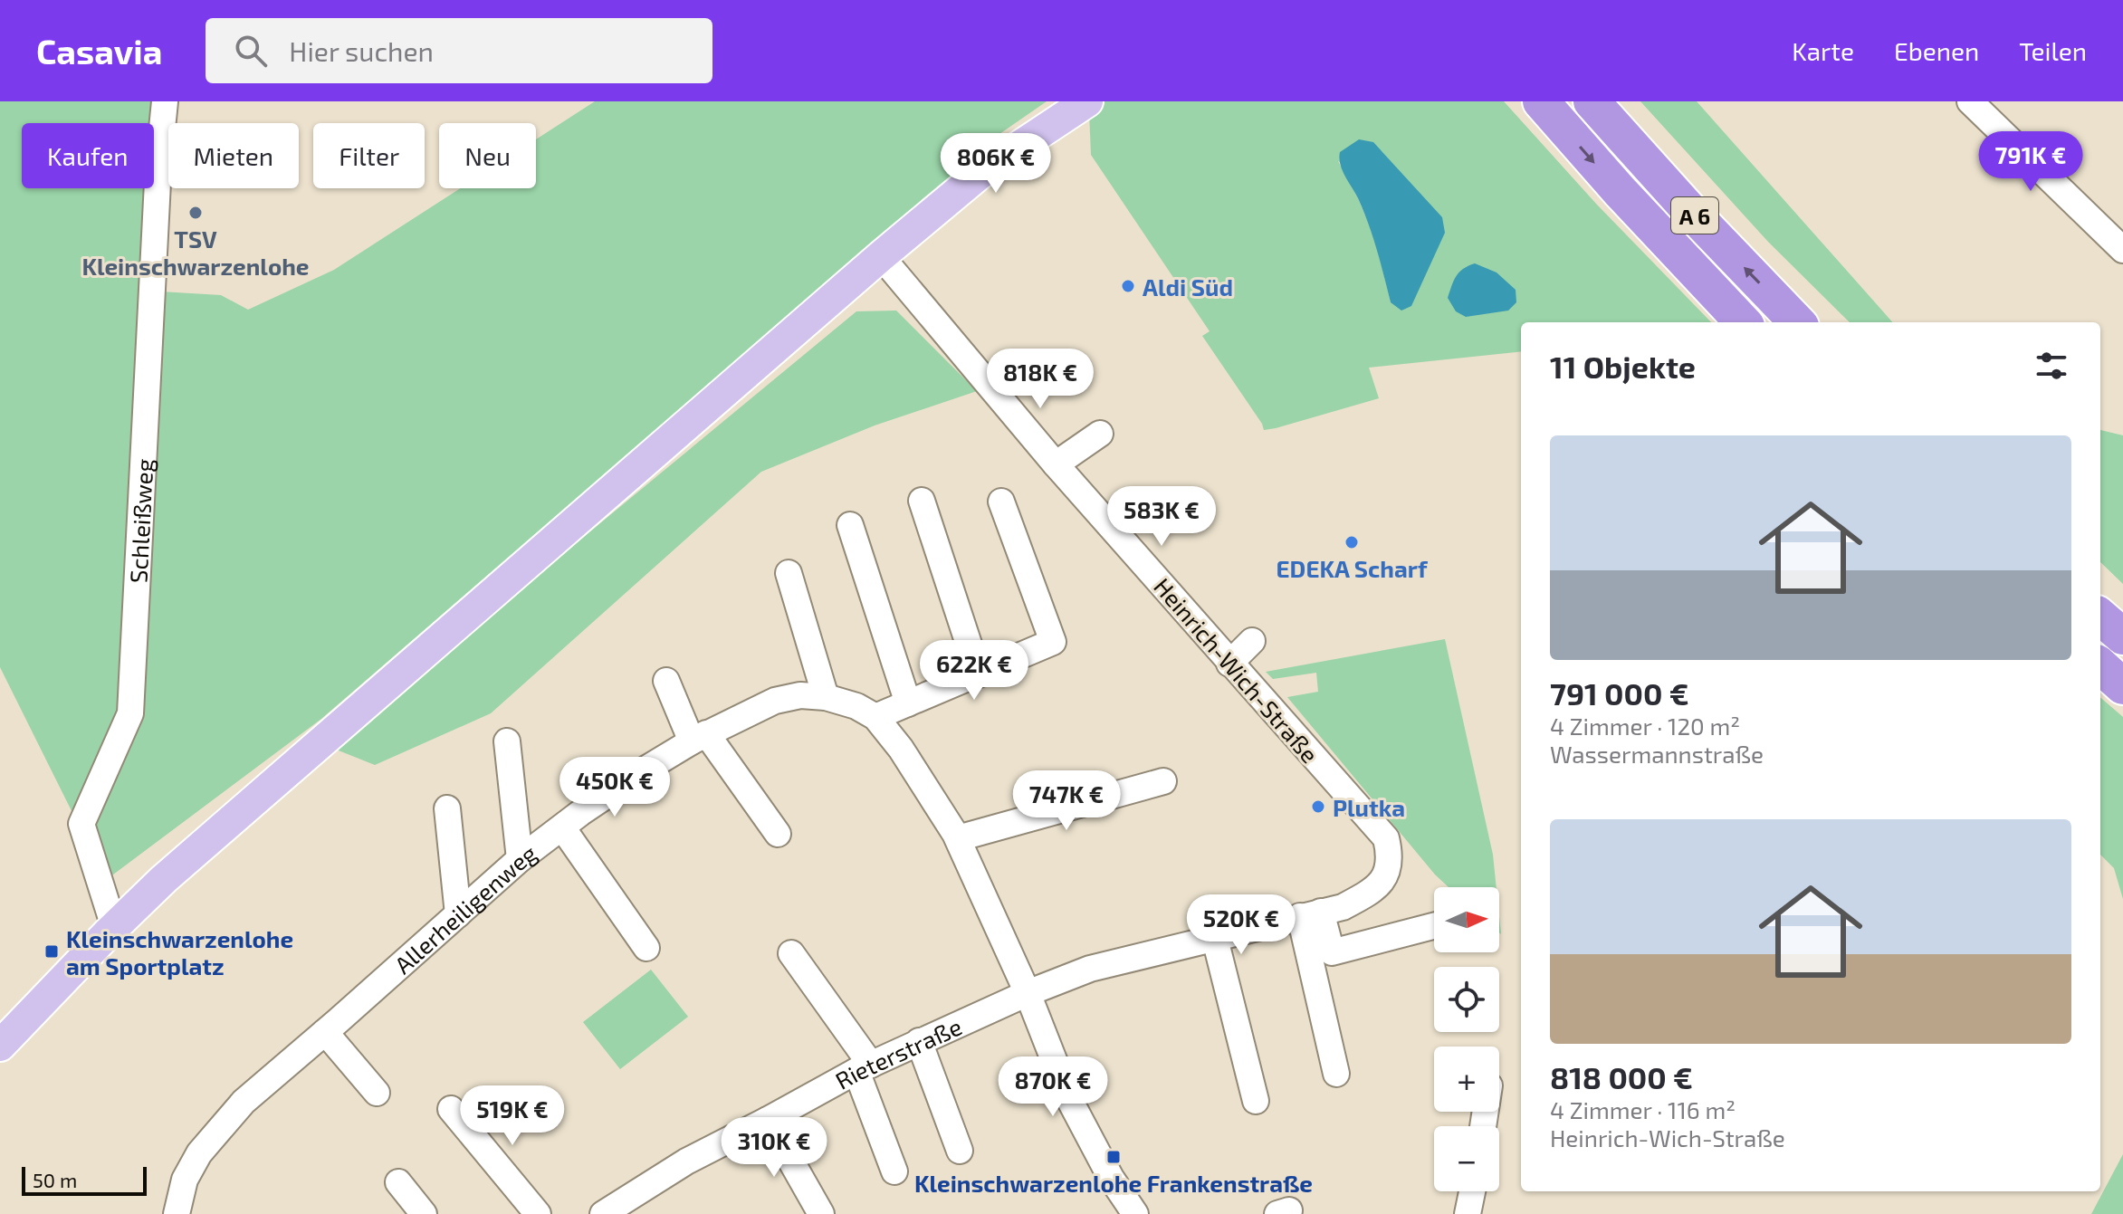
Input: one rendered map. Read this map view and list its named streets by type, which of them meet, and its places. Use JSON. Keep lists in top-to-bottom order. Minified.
{"streets":{"highway":["A 6"],"street":["Schleißweg","Heinrich-Wich-Straße","Allerheiligenweg","Rieterstraße"]},"crossings":[["Heinrich-Wich-Straße","Rieterstraße"],["Allerheiligenweg","Rieterstraße"]],"places":{"other":["TSV Kleinschwarzenlohe","Aldi Süd","EDEKA Scharf","Plutka"],"transit":["Kleinschwarzenlohe am Sportplatz","Kleinschwarzenlohe Frankenstraße"]},"scale_bar":"50 m","north":"right","page":{"header":"Casavia","search":"Hier suchen","nav":["Karte","Ebenen","Teilen"],"chip":["Kaufen","Mieten","Filter","Neu"],"price":["791K €","806K €","818K €","583K €","622K €","450K €","747K €","520K €","870K €","519K €","310K €"],"heading":"11 Objekte","list":[{"name":"791 000 €","note":"4 Zimmer · 120 m² · Wassermannstraße"},{"name":"818 000 €","note":"4 Zimmer · 116 m² · Heinrich-Wich-Straße"}],"map_buttons":["+","−"],"scale":"50 m"}}
